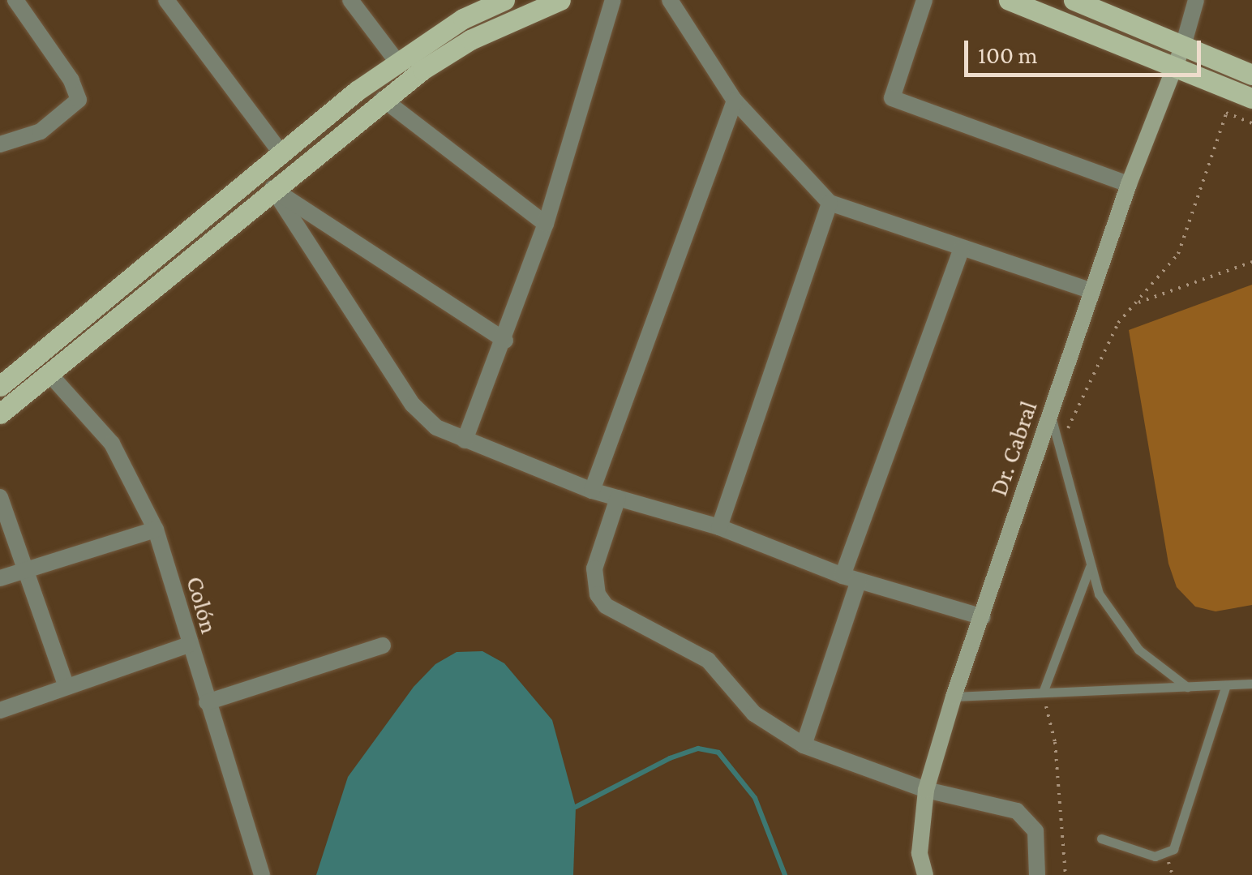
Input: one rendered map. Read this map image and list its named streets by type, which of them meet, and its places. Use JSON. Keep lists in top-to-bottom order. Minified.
{"streets":{"street":["Dr. Cabral","Colón"]},"scale_bar":"100 m"}
